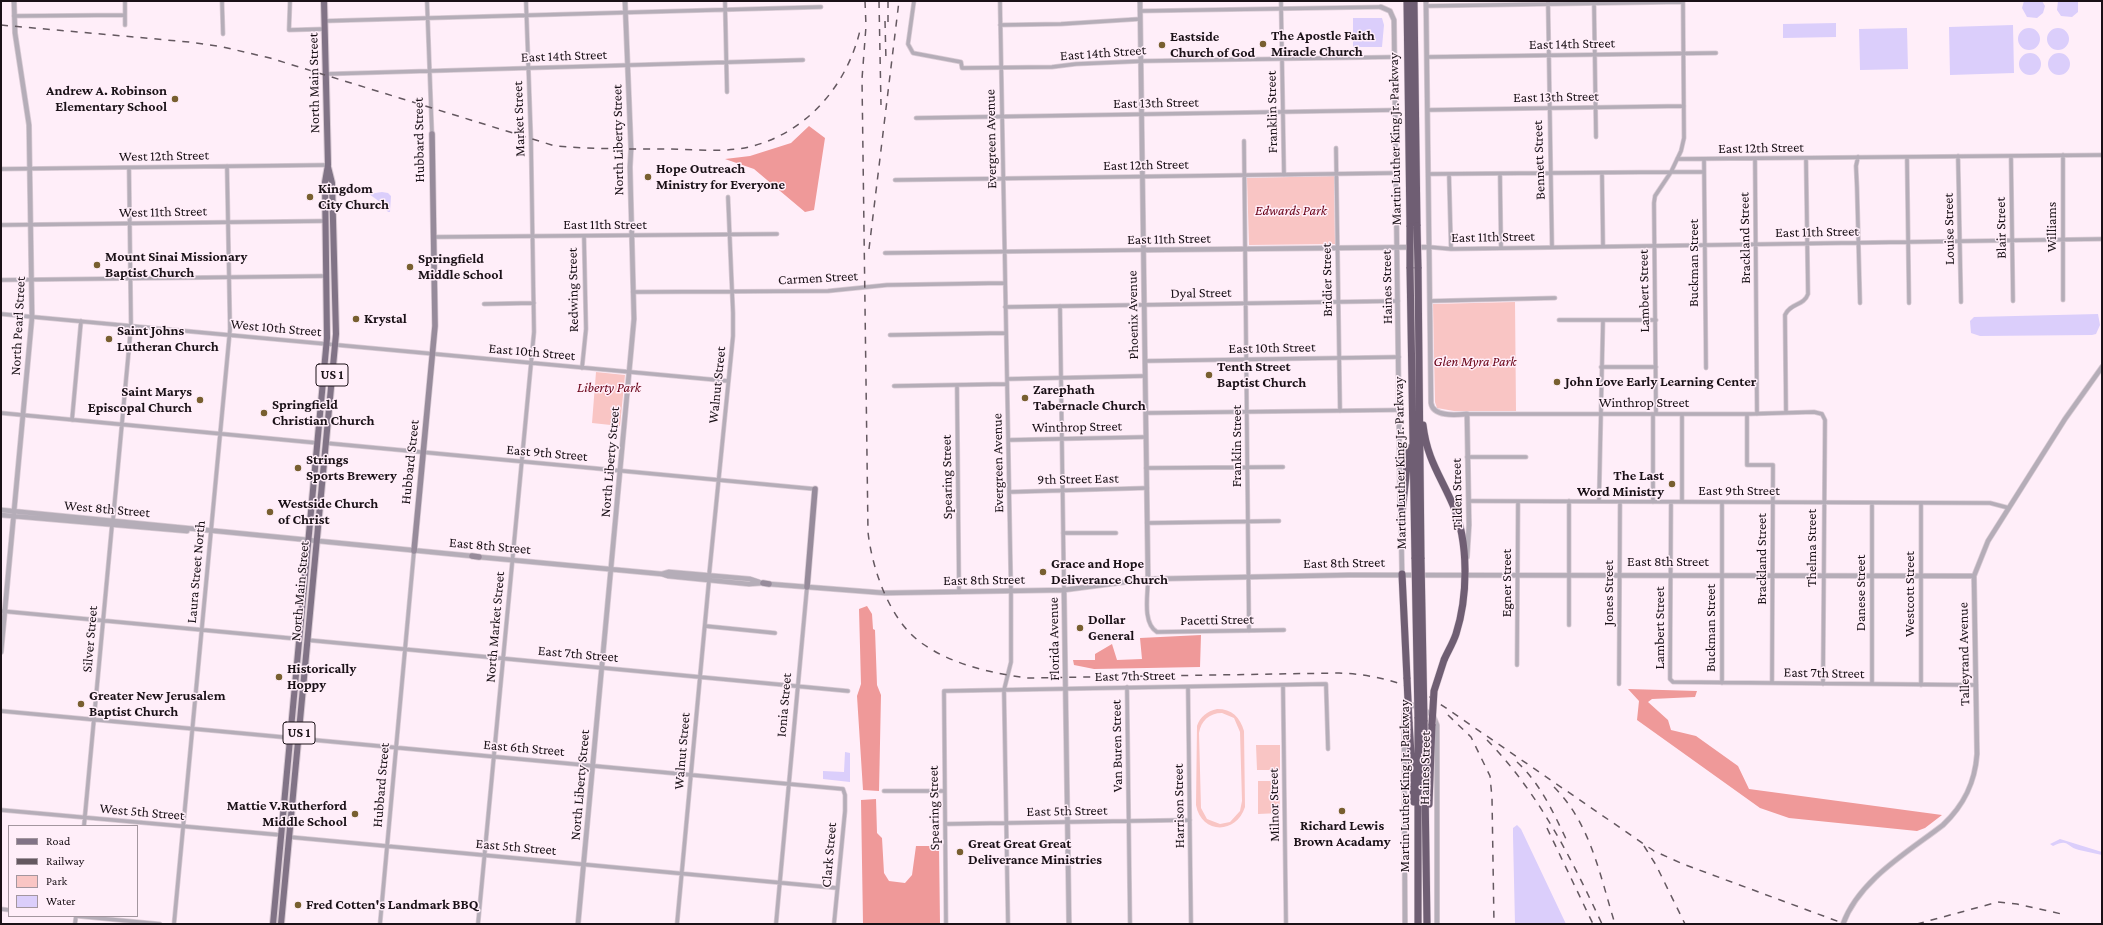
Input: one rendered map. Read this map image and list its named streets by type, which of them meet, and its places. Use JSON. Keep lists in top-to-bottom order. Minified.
{"streets":{"highway":["Martin Luther King Jr. Parkway"],"main road":["North Main Street","Hubbard Street","US 1","East 8th Street","Ionia Street"],"street":["East 14th Street","East 13th Street","Franklin Street","Market Street","Evergreen Avenue","North Liberty Street","East 12th Street","West 12th Street","Bennett Street","West 11th Street","East 11th Street","Williams","Blair Street","Louise Street","Brackland Street","Buckman Street","Carmen Street","Bridier Street","Haines Street","Redwing Street","Lambert Street","Dyal Street","Phoenix Avenue","North Pearl Street","West 10th Street","East 10th Street","Walnut Street","Winthrop Street","East 9th Street","Spearing Street","9th Street East","Tilden Street","West 8th Street","Thelma Street","Laura Street North","Egner Street","Jones Street","Danese Street","Westcott Street","Pacetti Street","North Market Street","Silver Street","Florida Avenue","East 7th Street","Talleyrand Avenue","Van Buren Street","East 6th Street","Milnor Street","Harrison Street","East 5th Street","West 5th Street","Clark Street"]},"crossings":[["East 14th Street","North Main Street"],["East 14th Street","Franklin Street"],["East 14th Street","Market Street"],["East 14th Street","Evergreen Avenue"],["East 14th Street","Hubbard Street"],["East 14th Street","North Liberty Street"],["East 14th Street","Bennett Street"],["East 14th Street","Haines Street"],["East 14th Street","Phoenix Avenue"],["North Main Street","West 12th Street"],["North Main Street","West 11th Street"],["North Main Street","West 10th Street"],["North Main Street","East 10th Street"],["North Main Street","East 9th Street"],["North Main Street","West 8th Street"],["North Main Street","East 8th Street"],["North Main Street","East 7th Street"],["North Main Street","East 6th Street"],["North Main Street","East 5th Street"],["North Main Street","West 5th Street"],["East 13th Street","Franklin Street"],["East 13th Street","Evergreen Avenue"],["East 13th Street","Bennett Street"],["East 13th Street","Haines Street"],["East 13th Street","Phoenix Avenue"],["Franklin Street","East 12th Street"],["Franklin Street","East 11th Street"],["Franklin Street","Dyal Street"],["Franklin Street","East 10th Street"],["Franklin Street","East 8th Street"],["Franklin Street","Pacetti Street"],["Market Street","East 11th Street"],["Market Street","North Market Street"],["Evergreen Avenue","East 12th Street"],["Evergreen Avenue","East 11th Street"],["Evergreen Avenue","Carmen Street"],["Evergreen Avenue","Dyal Street"],["Evergreen Avenue","Winthrop Street"],["Evergreen Avenue","9th Street East"],["Evergreen Avenue","East 8th Street"],["Evergreen Avenue","East 7th Street"],["Evergreen Avenue","East 5th Street"],["Hubbard Street","East 11th Street"],["Hubbard Street","East 10th Street"],["Hubbard Street","East 9th Street"],["Hubbard Street","East 8th Street"],["Hubbard Street","East 7th Street"],["Hubbard Street","East 6th Street"],["Hubbard Street","East 5th Street"],["North Liberty Street","East 11th Street"],["North Liberty Street","Carmen Street"],["North Liberty Street","East 10th Street"],["North Liberty Street","East 9th Street"],["North Liberty Street","East 8th Street"],["North Liberty Street","East 7th Street"],["North Liberty Street","East 6th Street"],["North Liberty Street","East 5th Street"],["East 12th Street","Williams"],["East 12th Street","Blair Street"],["East 12th Street","Louise Street"],["East 12th Street","Brackland Street"],["East 12th Street","Buckman Street"],["East 12th Street","Bridier Street"],["East 12th Street","Haines Street"],["East 12th Street","Phoenix Avenue"],["West 12th Street","North Pearl Street"],["West 12th Street","Laura Street North"],["West 12th Street","Silver Street"],["Bennett Street","East 11th Street"],["West 11th Street","North Pearl Street"],["West 11th Street","Laura Street North"],["West 11th Street","Silver Street"],["East 11th Street","Williams"],["East 11th Street","Blair Street"],["East 11th Street","Louise Street"],["East 11th Street","Brackland Street"],["East 11th Street","Buckman Street"],["East 11th Street","Bridier Street"],["East 11th Street","Haines Street"],["East 11th Street","Redwing Street"],["East 11th Street","Lambert Street"],["East 11th Street","Phoenix Avenue"],["East 11th Street","Walnut Street"],["East 11th Street","North Market Street"],["Brackland Street","Winthrop Street"],["Brackland Street","East 9th Street"],["Brackland Street","East 8th Street"],["Brackland Street","East 7th Street"],["Buckman Street","East 9th Street"],["Buckman Street","East 8th Street"],["Buckman Street","East 7th Street"],["Carmen Street","Walnut Street"],["Bridier Street","Dyal Street"],["Bridier Street","East 10th Street"],["Haines Street","Dyal Street"],["Haines Street","East 10th Street"],["Haines Street","East 8th Street"],["Redwing Street","East 10th Street"],["Lambert Street","Winthrop Street"],["Lambert Street","East 9th Street"],["Lambert Street","East 8th Street"],["Lambert Street","East 7th Street"],["Dyal Street","Phoenix Avenue"],["Dyal Street","Florida Avenue"],["Phoenix Avenue","East 10th Street"],["Phoenix Avenue","Winthrop Street"],["Phoenix Avenue","9th Street East"],["Phoenix Avenue","East 8th Street"],["Phoenix Avenue","Pacetti Street"],["North Pearl Street","West 10th Street"],["North Pearl Street","West 8th Street"],["West 10th Street","East 10th Street"],["West 10th Street","Laura Street North"],["West 10th Street","Silver Street"],["East 10th Street","Walnut Street"],["East 10th Street","North Market Street"],["Walnut Street","East 9th Street"],["Walnut Street","East 8th Street"],["Walnut Street","East 7th Street"],["Walnut Street","East 6th Street"],["Walnut Street","East 5th Street"],["Winthrop Street","Tilden Street"],["Winthrop Street","Thelma Street"],["Winthrop Street","Florida Avenue"],["East 9th Street","Tilden Street"],["East 9th Street","Thelma Street"],["East 9th Street","Egner Street"],["East 9th Street","Jones Street"],["East 9th Street","Danese Street"],["East 9th Street","Westcott Street"],["East 9th Street","North Market Street"],["East 9th Street","Talleyrand Avenue"],["East 9th Street","Ionia Street"],["Spearing Street","East 8th Street"],["Spearing Street","East 7th Street"],["Spearing Street","East 5th Street"],["9th Street East","Florida Avenue"],["Tilden Street","East 8th Street"],["West 8th Street","East 8th Street"],["West 8th Street","Laura Street North"],["West 8th Street","Silver Street"],["East 8th Street","Thelma Street"],["East 8th Street","Egner Street"],["East 8th Street","Jones Street"],["East 8th Street","Danese Street"],["East 8th Street","Westcott Street"],["East 8th Street","North Market Street"],["East 8th Street","Florida Avenue"],["East 8th Street","Talleyrand Avenue"],["East 8th Street","Ionia Street"],["Thelma Street","East 7th Street"],["Laura Street North","East 6th Street"],["Laura Street North","West 5th Street"],["Danese Street","East 7th Street"],["Westcott Street","East 7th Street"],["North Market Street","East 7th Street"],["North Market Street","East 6th Street"],["North Market Street","East 5th Street"],["Silver Street","East 6th Street"],["Silver Street","West 5th Street"],["Florida Avenue","East 7th Street"],["Florida Avenue","East 5th Street"],["East 7th Street","Talleyrand Avenue"],["East 7th Street","Ionia Street"],["East 7th Street","Van Buren Street"],["East 7th Street","Milnor Street"],["East 7th Street","Harrison Street"],["Ionia Street","East 6th Street"],["Ionia Street","East 5th Street"],["Van Buren Street","East 5th Street"],["East 6th Street","Clark Street"],["Harrison Street","East 5th Street"],["East 5th Street","Clark Street"]],"parks":["Edwards Park","Glen Myra Park","Liberty Park"],"places":["The Apostle Faith Miracle Church","Eastside Church of God","Andrew A. Robinson Elementary School","Hope Outreach Ministry for Everyone","Kingdom City Church","Mount Sinai Missionary Baptist Church","Springfield Middle School","Krystal","Saint Johns Lutheran Church","Tenth Street Baptist Church","John Love Early Learning Center","Zarephath Tabernacle Church","Saint Marys Episcopal Church","Springfield Christian Church","Strings Sports Brewery","The Last Word Ministry","Westside Church of Christ","Grace and Hope Deliverance Church","Dollar General","Historically Hoppy","Greater New Jerusalem Baptist Church","Richard Lewis Brown Acadamy","Mattie V.Rutherford Middle School","Great Great Great Deliverance Ministries","Fred Cotten's Landmark BBQ"],"legend":["Road","Railway","Park","Water"]}
